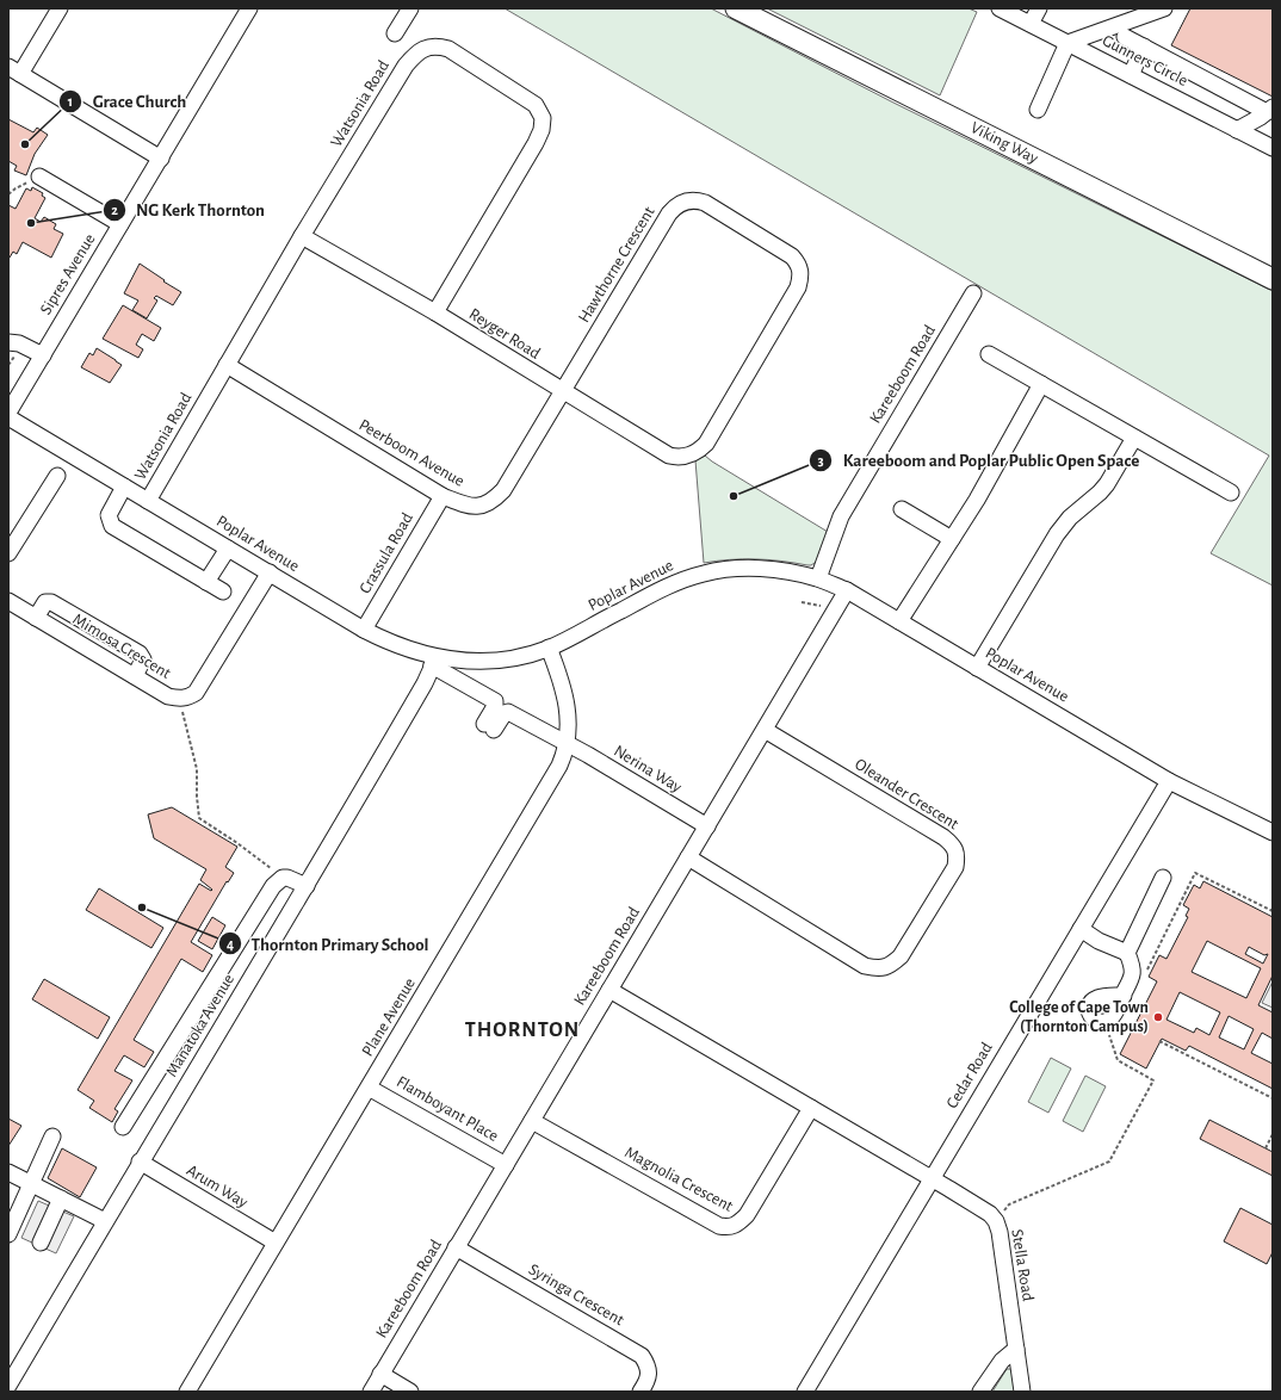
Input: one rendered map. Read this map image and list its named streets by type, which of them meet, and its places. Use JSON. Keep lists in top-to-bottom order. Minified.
{"streets":{"main road":["Viking Way"],"street":["Gunners Circle","Watsonia Road","Hawthorne Crescent","Sipres Avenue","Reyger Road","Kareeboom Road","Peerboom Avenue","Poplar Avenue","Crassula Road","Mimosa Crescent","Nerina Way","Oleander Crescent","Plane Avenue","Manatoka Avenue","Cedar Road","Flamboyant Place","Magnolia Crescent","Arum Way","Stella Road","Syringa Crescent"]},"crossings":[["Watsonia Road","Reyger Road"],["Watsonia Road","Peerboom Avenue"],["Watsonia Road","Poplar Avenue"],["Hawthorne Crescent","Reyger Road"],["Hawthorne Crescent","Peerboom Avenue"],["Reyger Road","Peerboom Avenue"],["Kareeboom Road","Poplar Avenue"],["Kareeboom Road","Nerina Way"],["Kareeboom Road","Oleander Crescent"],["Kareeboom Road","Flamboyant Place"],["Kareeboom Road","Magnolia Crescent"],["Kareeboom Road","Syringa Crescent"],["Peerboom Avenue","Crassula Road"],["Poplar Avenue","Crassula Road"],["Poplar Avenue","Mimosa Crescent"],["Poplar Avenue","Nerina Way"],["Poplar Avenue","Plane Avenue"],["Poplar Avenue","Manatoka Avenue"],["Poplar Avenue","Cedar Road"],["Nerina Way","Plane Avenue"],["Nerina Way","Manatoka Avenue"],["Plane Avenue","Flamboyant Place"],["Plane Avenue","Arum Way"],["Manatoka Avenue","Arum Way"],["Cedar Road","Stella Road"]],"districts":["THORNTON"],"places":["Grace Church","NG Kerk Thornton","Kareeboom and Poplar Public Open Space","Thornton Primary School","College of Cape Town (Thornton Campus)"]}
